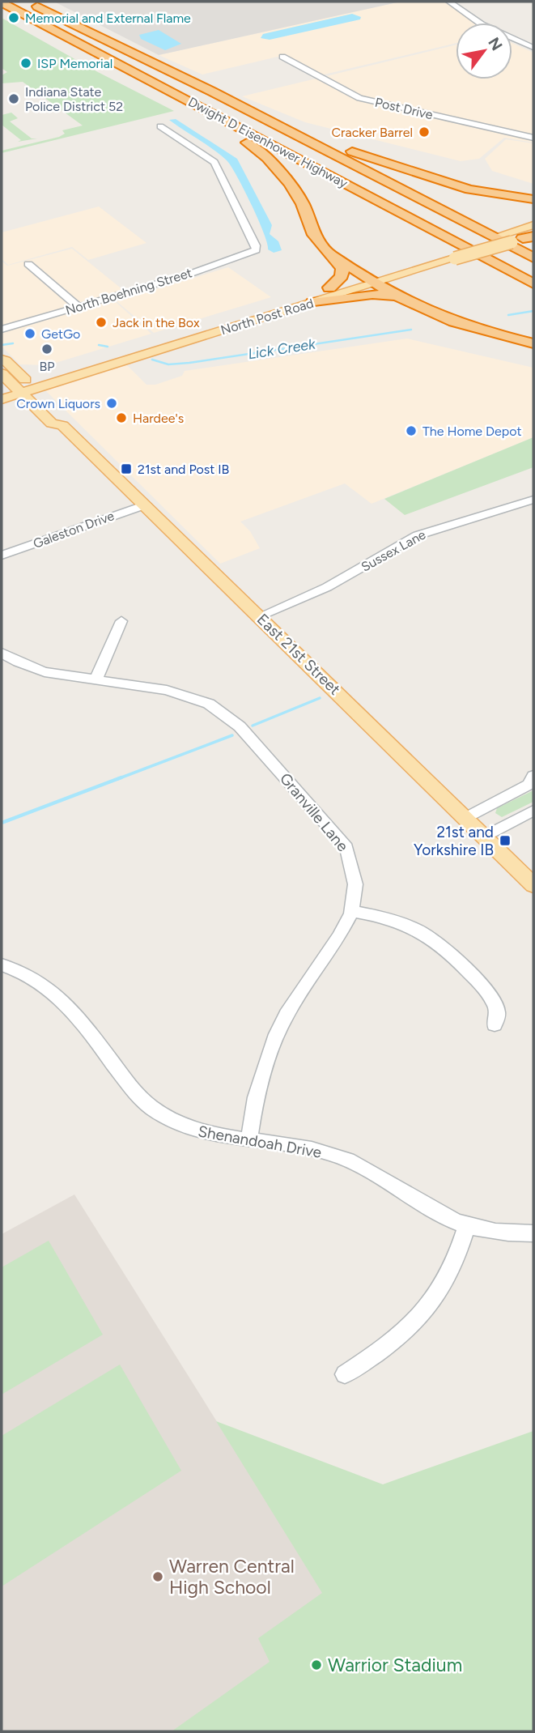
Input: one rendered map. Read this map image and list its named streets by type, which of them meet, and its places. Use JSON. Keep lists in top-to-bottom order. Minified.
{"streets":{"highway":["Dwight D Eisenhower Highway"],"main road":["North Post Road","East 21st Street"],"street":["Post Drive","North Boehning Street","Galeston Drive","Sussex Lane","Granville Lane","Shenandoah Drive"]},"crossings":[["North Post Road","East 21st Street"],["Galeston Drive","East 21st Street"],["Sussex Lane","East 21st Street"],["Granville Lane","Shenandoah Drive"]],"water":["Lick Creek"],"places":{"other":["Memorial and External Flame","ISP Memorial","Indiana State Police District 52","Cracker Barrel","Jack in the Box","GetGo","BP","Crown Liquors","Hardee's","The Home Depot","Warren Central High School","Warrior Stadium"],"transit":["21st and Post IB","21st and Yorkshire IB"]},"north":"top right"}
